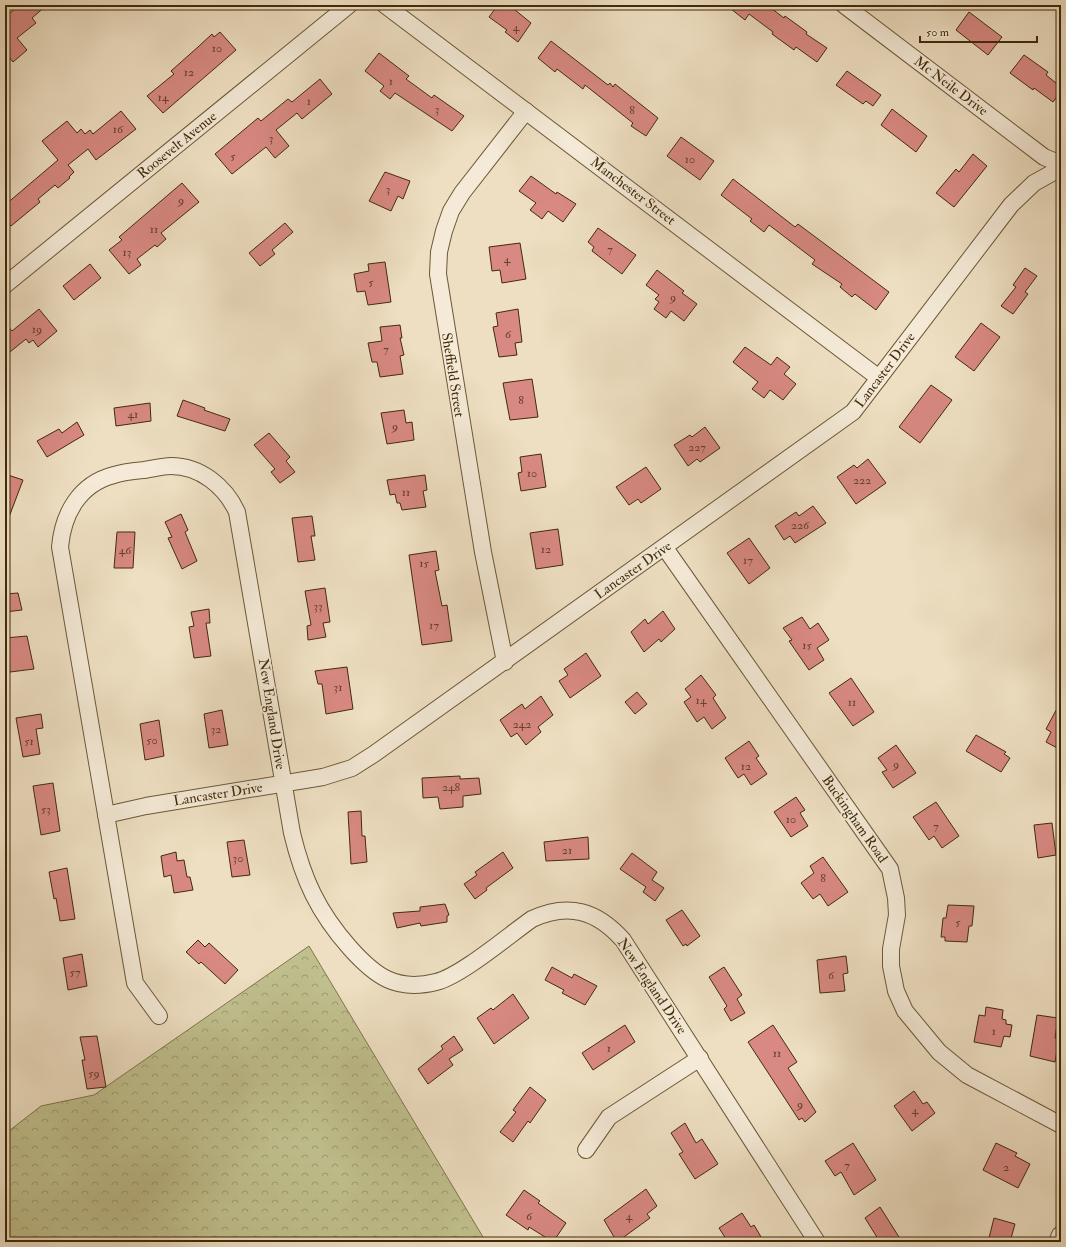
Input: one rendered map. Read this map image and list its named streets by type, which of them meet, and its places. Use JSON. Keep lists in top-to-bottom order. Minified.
{"streets":{"street":["Mc Neile Drive","Roosevelt Avenue","Manchester Street","Lancaster Drive","Sheffield Street","New England Drive","Buckingham Road"]},"crossings":[["Manchester Street","Lancaster Drive"],["Manchester Street","Sheffield Street"],["Lancaster Drive","Sheffield Street"],["Lancaster Drive","New England Drive"],["Lancaster Drive","Buckingham Road"]],"house_numbers":["4","10","12","1","14","1","3","8","16","3","5","10","3","9","11","7","13","4","5","9","19","6","7","8","41","9","227","10","222","11","226","12","46","17","15","33","17","15","31","14","11","242","32","50","51","9","12","248","53","10","7","21","30","8","5","57","6","1","1","11","59","9","4","7","2","6","4"],"scale_bar":"50 m"}
